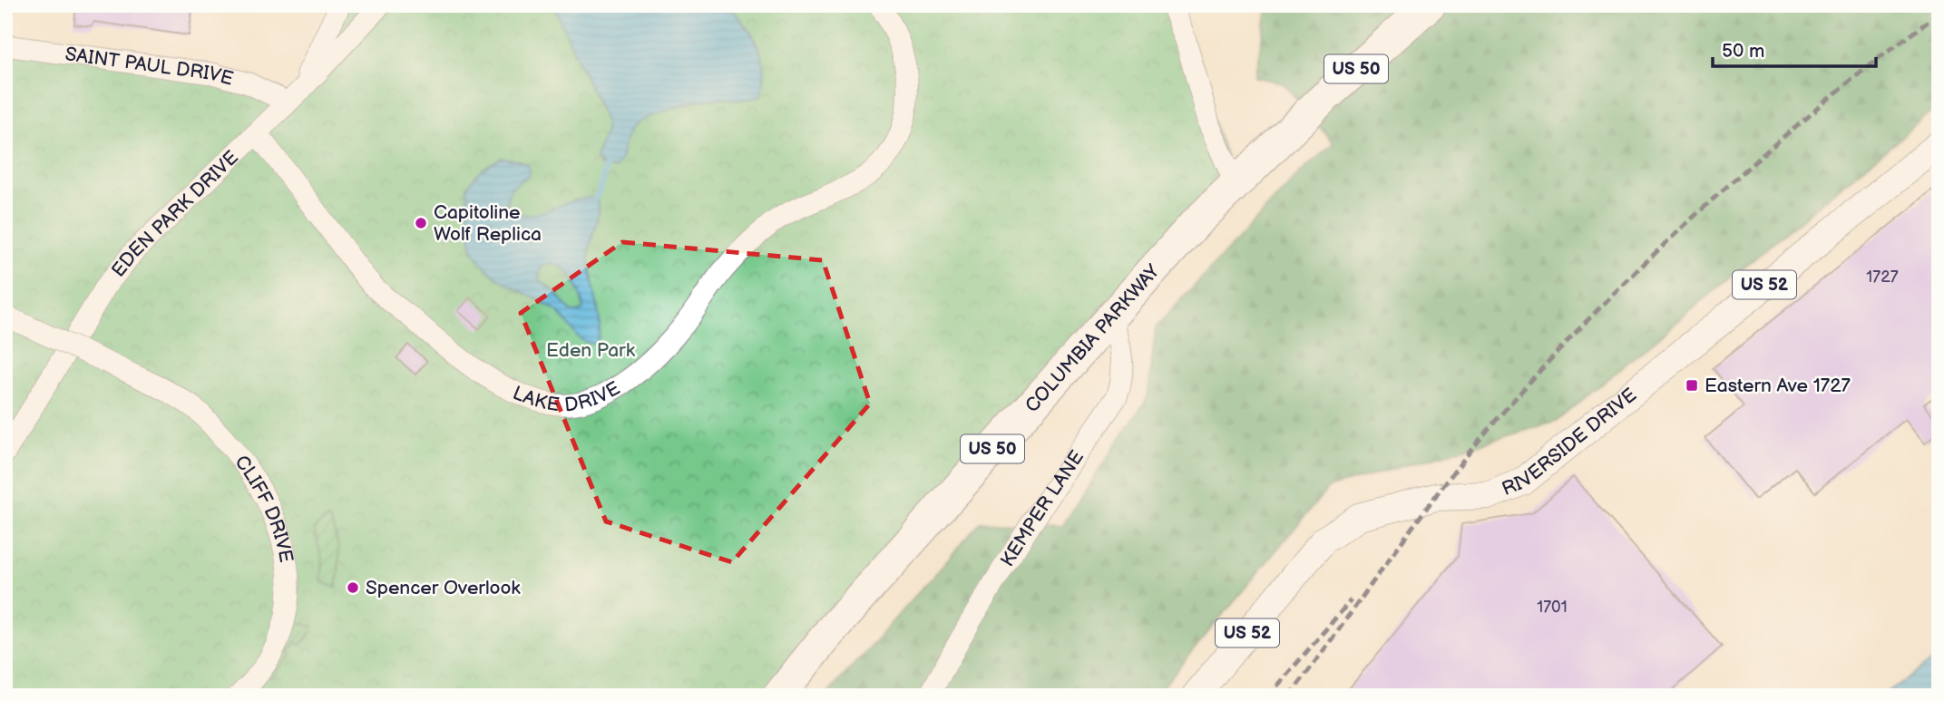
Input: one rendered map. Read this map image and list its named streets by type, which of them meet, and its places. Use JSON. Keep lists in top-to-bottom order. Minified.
{"streets":{"highway":["US 50","COLUMBIA PARKWAY"],"main road":["US 52","RIVERSIDE DRIVE"],"street":["SAINT PAUL DRIVE","EDEN PARK DRIVE","LAKE DRIVE","KEMPER LANE","CLIFF DRIVE"]},"crossings":[["SAINT PAUL DRIVE","EDEN PARK DRIVE"],["EDEN PARK DRIVE","LAKE DRIVE"],["COLUMBIA PARKWAY","KEMPER LANE"]],"parks":["Eden Park"],"places":{"other":["Capitoline Wolf Replica","Spencer Overlook"],"transit":["Eastern Ave 1727"]},"house_numbers":["1727","1701"],"scale_bar":"50 m"}
